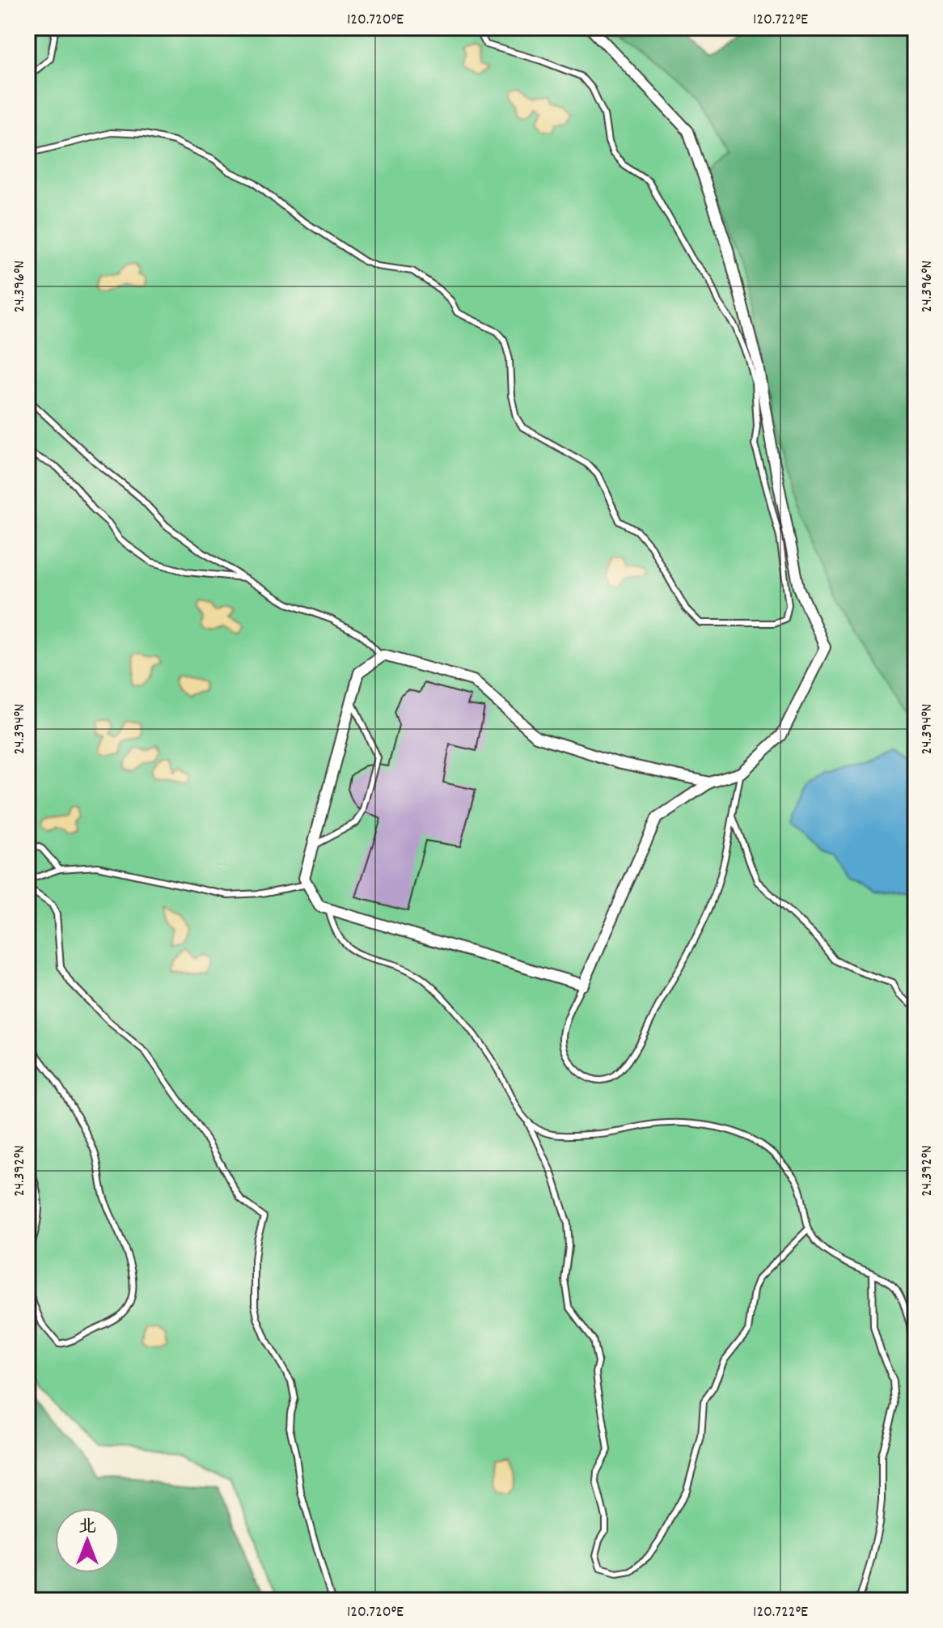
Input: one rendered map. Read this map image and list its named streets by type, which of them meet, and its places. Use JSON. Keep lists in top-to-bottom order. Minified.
{"north":"top","coordinates":["120.720°E","120.722°E","24.396°N","24.394°N","24.392°N"]}
